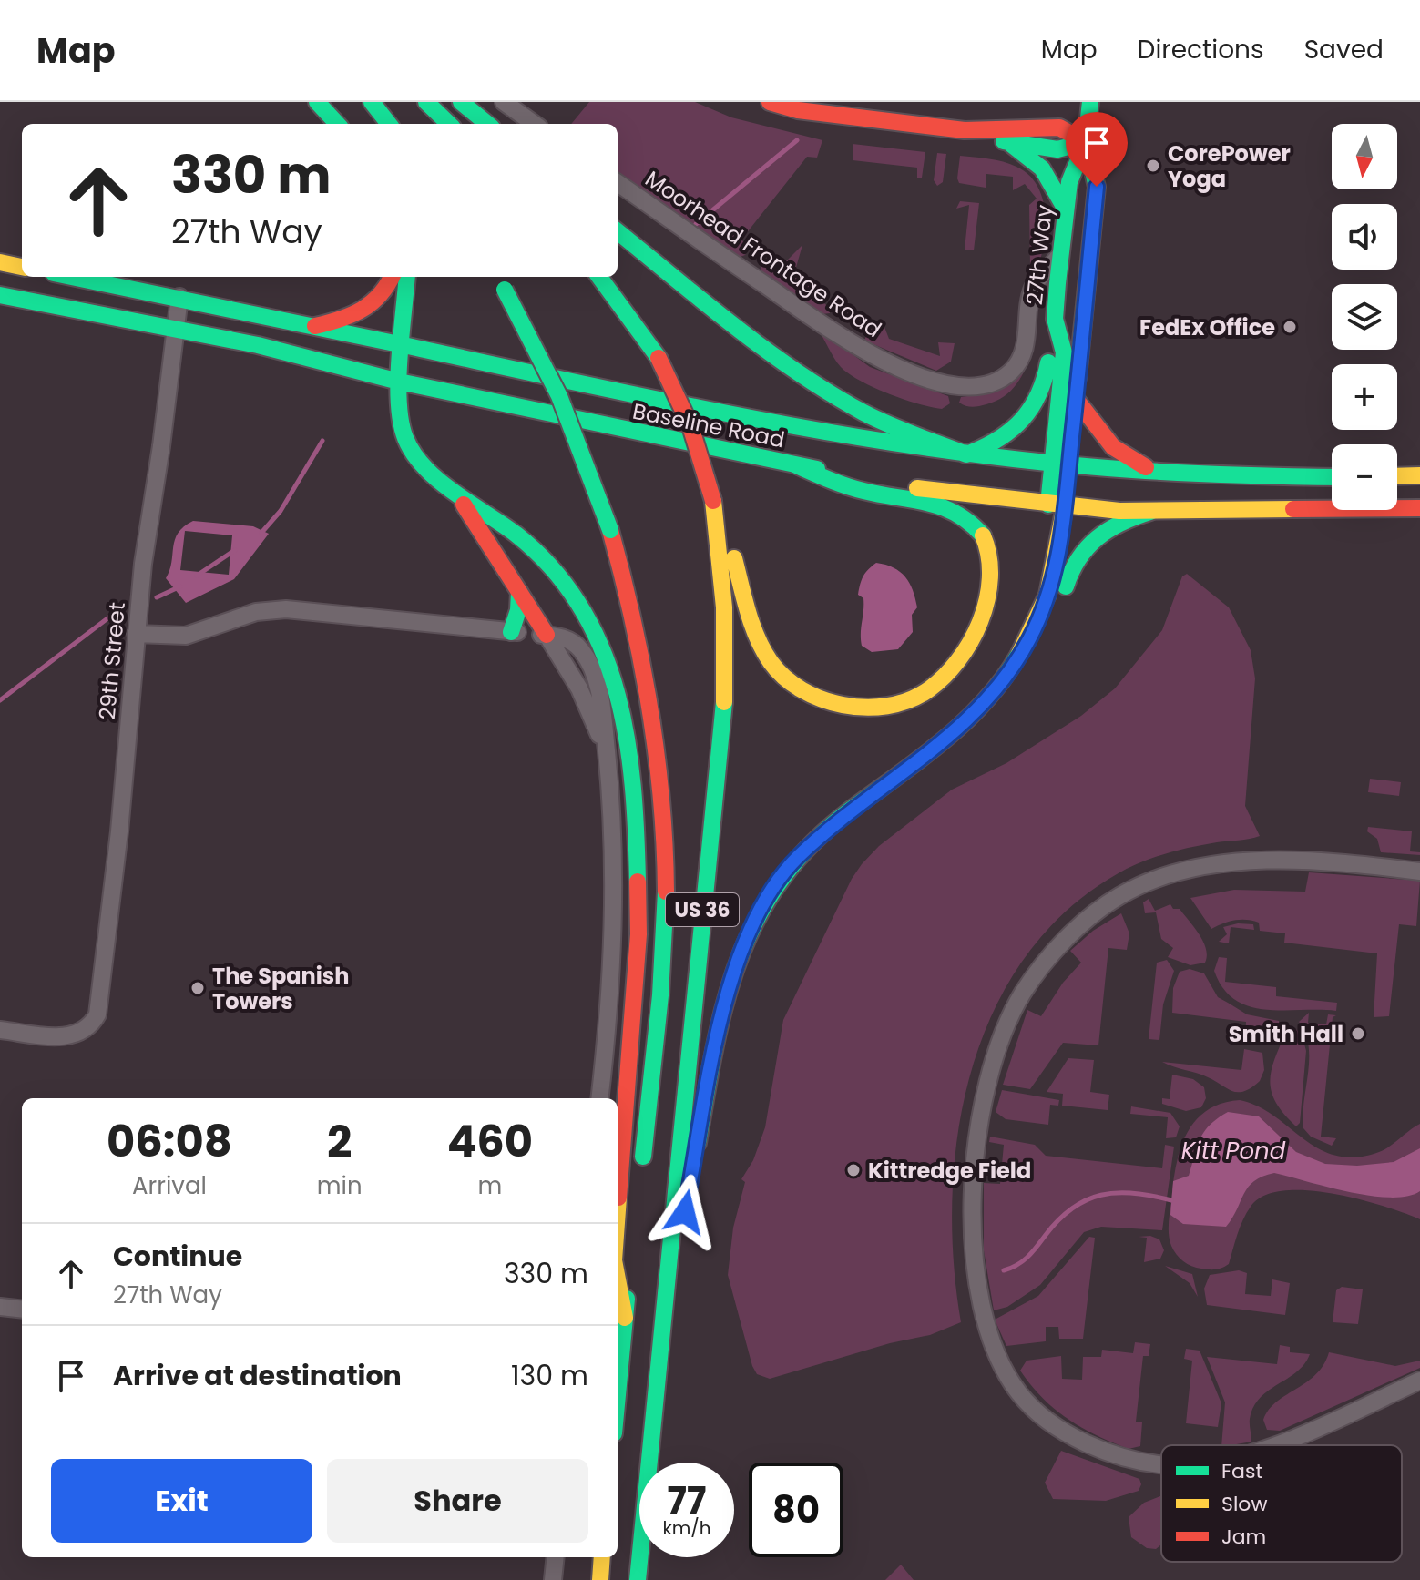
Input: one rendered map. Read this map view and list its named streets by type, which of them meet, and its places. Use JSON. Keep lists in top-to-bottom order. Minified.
{"streets":{"main road":["27th Way","Baseline Road","US 36"],"street":["Moorhead Frontage Road","29th Street"]},"crossings":[["27th Way","Baseline Road"],["Baseline Road","29th Street"]],"water":["Kitt Pond"],"places":["CorePower Yoga","FedEx Office","The Spanish Towers","Smith Hall","Kittredge Field"],"legend":["Fast","Slow","Jam"],"north":"bottom","page":{"header":"Map","nav":["Map","Directions","Saved"],"map_buttons":["+","−"],"turn":["330 m","27th Way"],"eta":["06:08","Arrival","2","min","460","m"],"list":[{"name":"Continue","note":"27th Way","value":"330 m"},{"name":"Arrive at destination","value":"130 m"}],"buttons":["Exit","Share"],"speed":"77 km/h","limit":"80"}}
